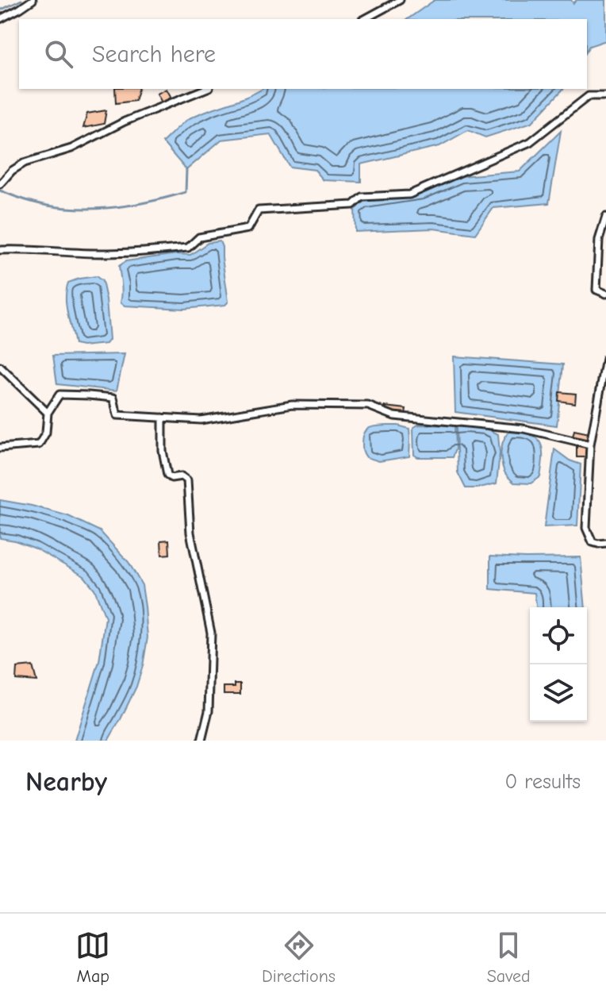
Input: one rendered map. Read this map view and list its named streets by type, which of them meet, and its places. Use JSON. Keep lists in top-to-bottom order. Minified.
{"page":{"search":"Search here","heading":["Nearby","0 results"],"nav":["Map","Directions","Saved"]}}
